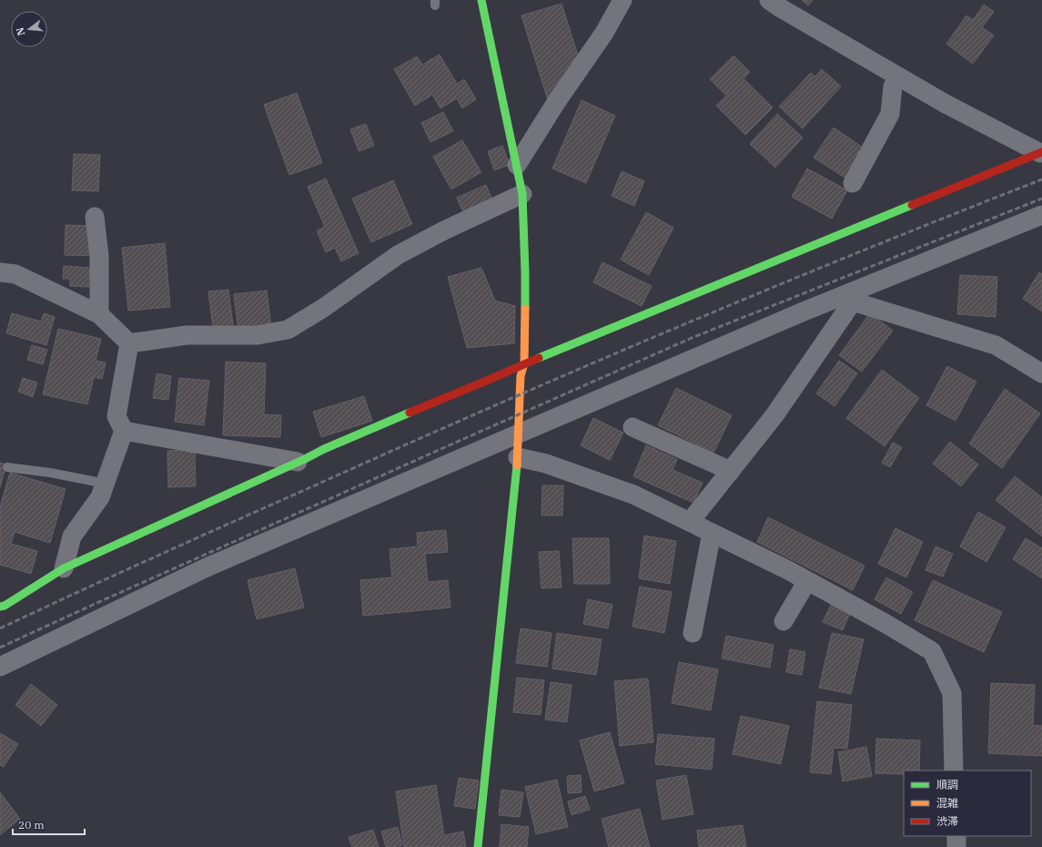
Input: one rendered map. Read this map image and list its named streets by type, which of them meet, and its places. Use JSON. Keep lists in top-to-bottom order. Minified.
{"legend":["順調","混雑","渋滞"],"scale_bar":"20 m","north":"left"}
